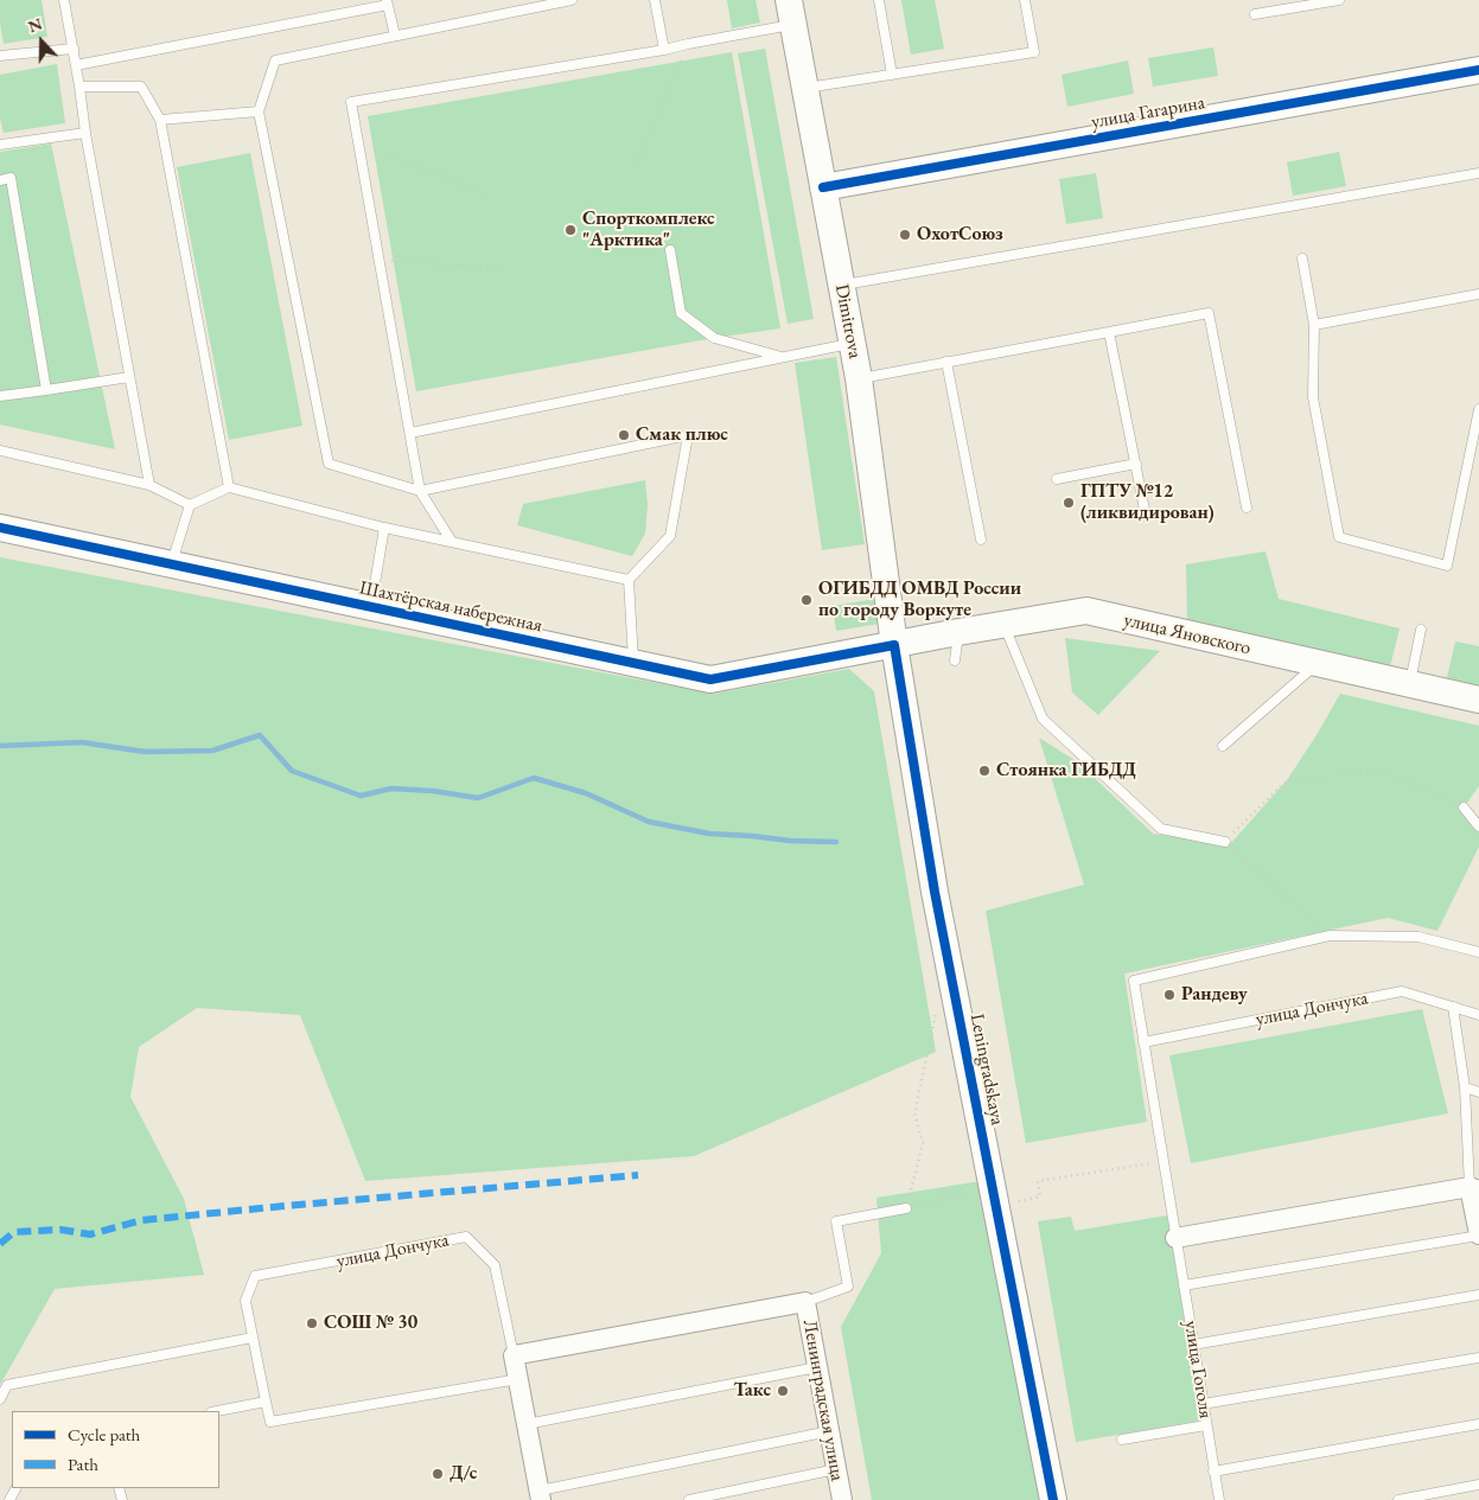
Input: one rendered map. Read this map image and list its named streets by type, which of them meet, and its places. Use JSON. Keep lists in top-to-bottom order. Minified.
{"streets":{"street":["улица Гагарина","Dimitrova","Шахтёрская набережная","улица Яновского","Leningradskaya","Ленинградская улица"],"lane":["улица Дончука","улица Гоголя"]},"crossings":[["улица Гагарина","Dimitrova"],["Dimitrova","Шахтёрская набережная"],["Dimitrova","улица Яновского"],["Dimitrova","Leningradskaya"],["Шахтёрская набережная","улица Яновского"],["Шахтёрская набережная","Leningradskaya"],["улица Яновского","Leningradskaya"],["улица Дончука","улица Гоголя"]],"places":["Спорткомплекс \"Арктика\"","ОхотСоюз","Смак плюс","ГПТУ №12 (ликвидирован)","ОГИБДД ОМВД России по городу Воркуте","Стоянка ГИБДД","Рандеву","СОШ № 30","Такс","Д/с"],"legend":["Cycle path","Path"],"north":"top"}
